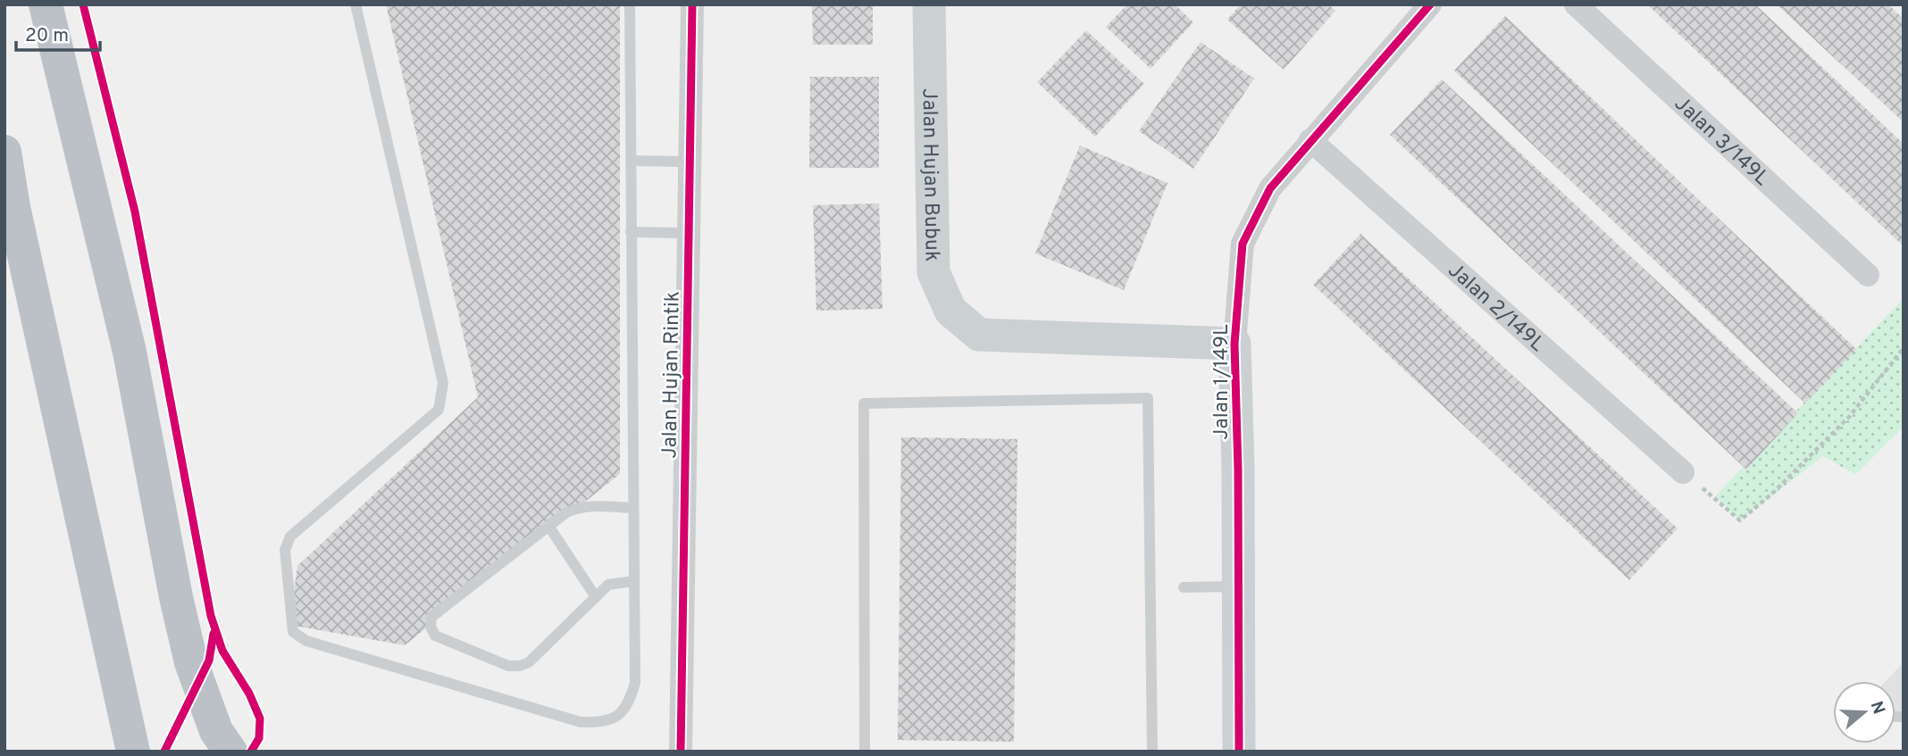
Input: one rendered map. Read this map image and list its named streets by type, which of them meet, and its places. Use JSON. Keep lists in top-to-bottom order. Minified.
{"streets":{"street":["Jalan 3/149L","Jalan Hujan Bubuk","Jalan 2/149L","Jalan Hujan Rintik","Jalan 1/149L"]},"crossings":[["Jalan Hujan Bubuk","Jalan 1/149L"],["Jalan 2/149L","Jalan 1/149L"]],"scale_bar":"20 m","north":"right"}
